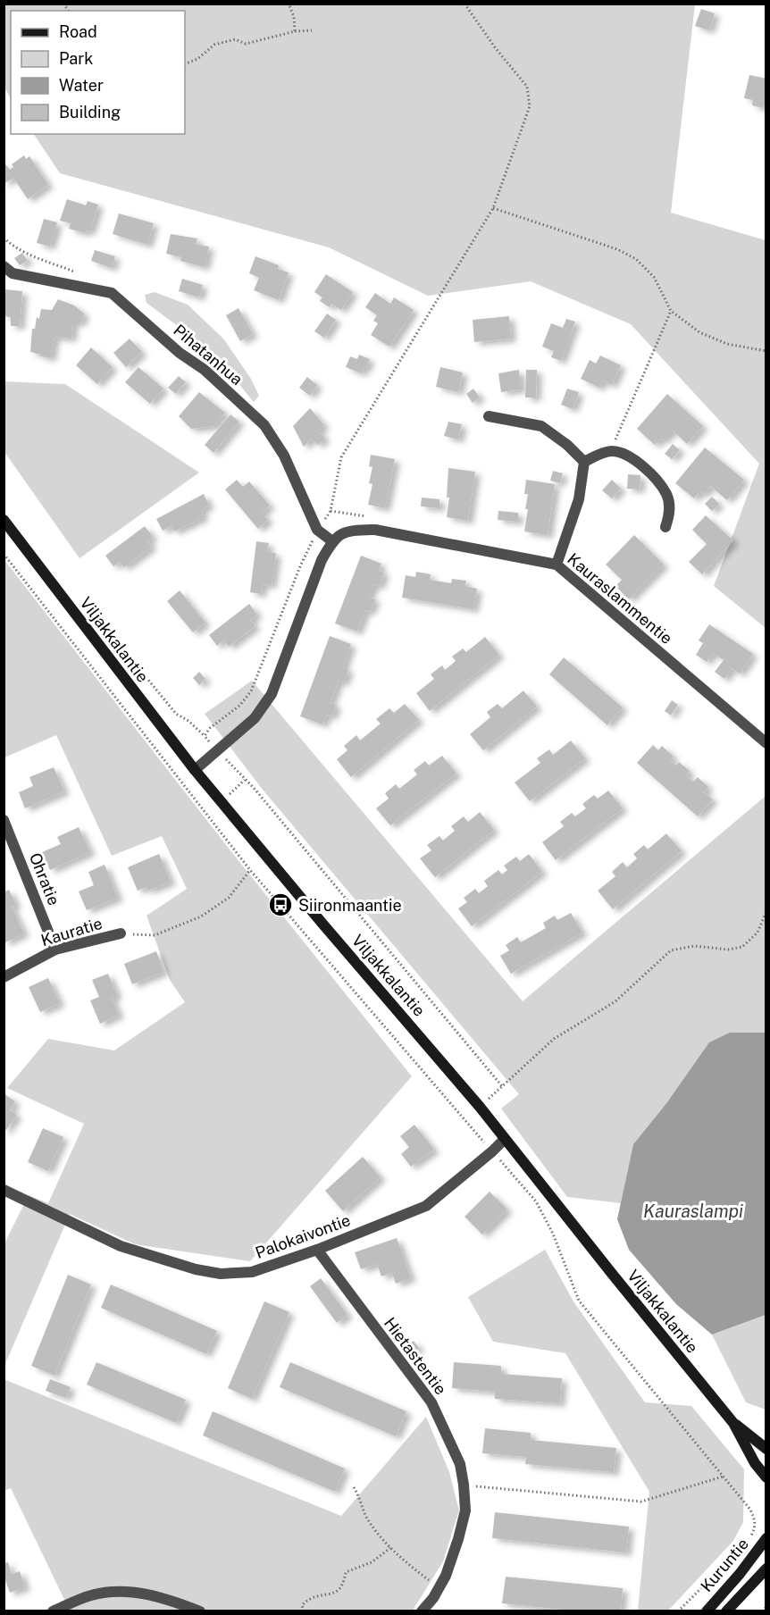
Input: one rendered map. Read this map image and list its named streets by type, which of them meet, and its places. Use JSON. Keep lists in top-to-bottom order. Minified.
{"streets":{"main road":["Viljakkalantie","Kuruntie"],"street":["Pihatanhua","Kauraslammentie","Ohratie","Kauratie","Palokaivontie","Hietastentie"]},"crossings":[["Pihatanhua","Kauraslammentie"],["Viljakkalantie","Palokaivontie"],["Ohratie","Kauratie"],["Palokaivontie","Hietastentie"]],"water":["Kauraslampi"],"places":{"bus stop":["Siironmaantie"]},"legend":["Road","Park","Water","Building"]}
